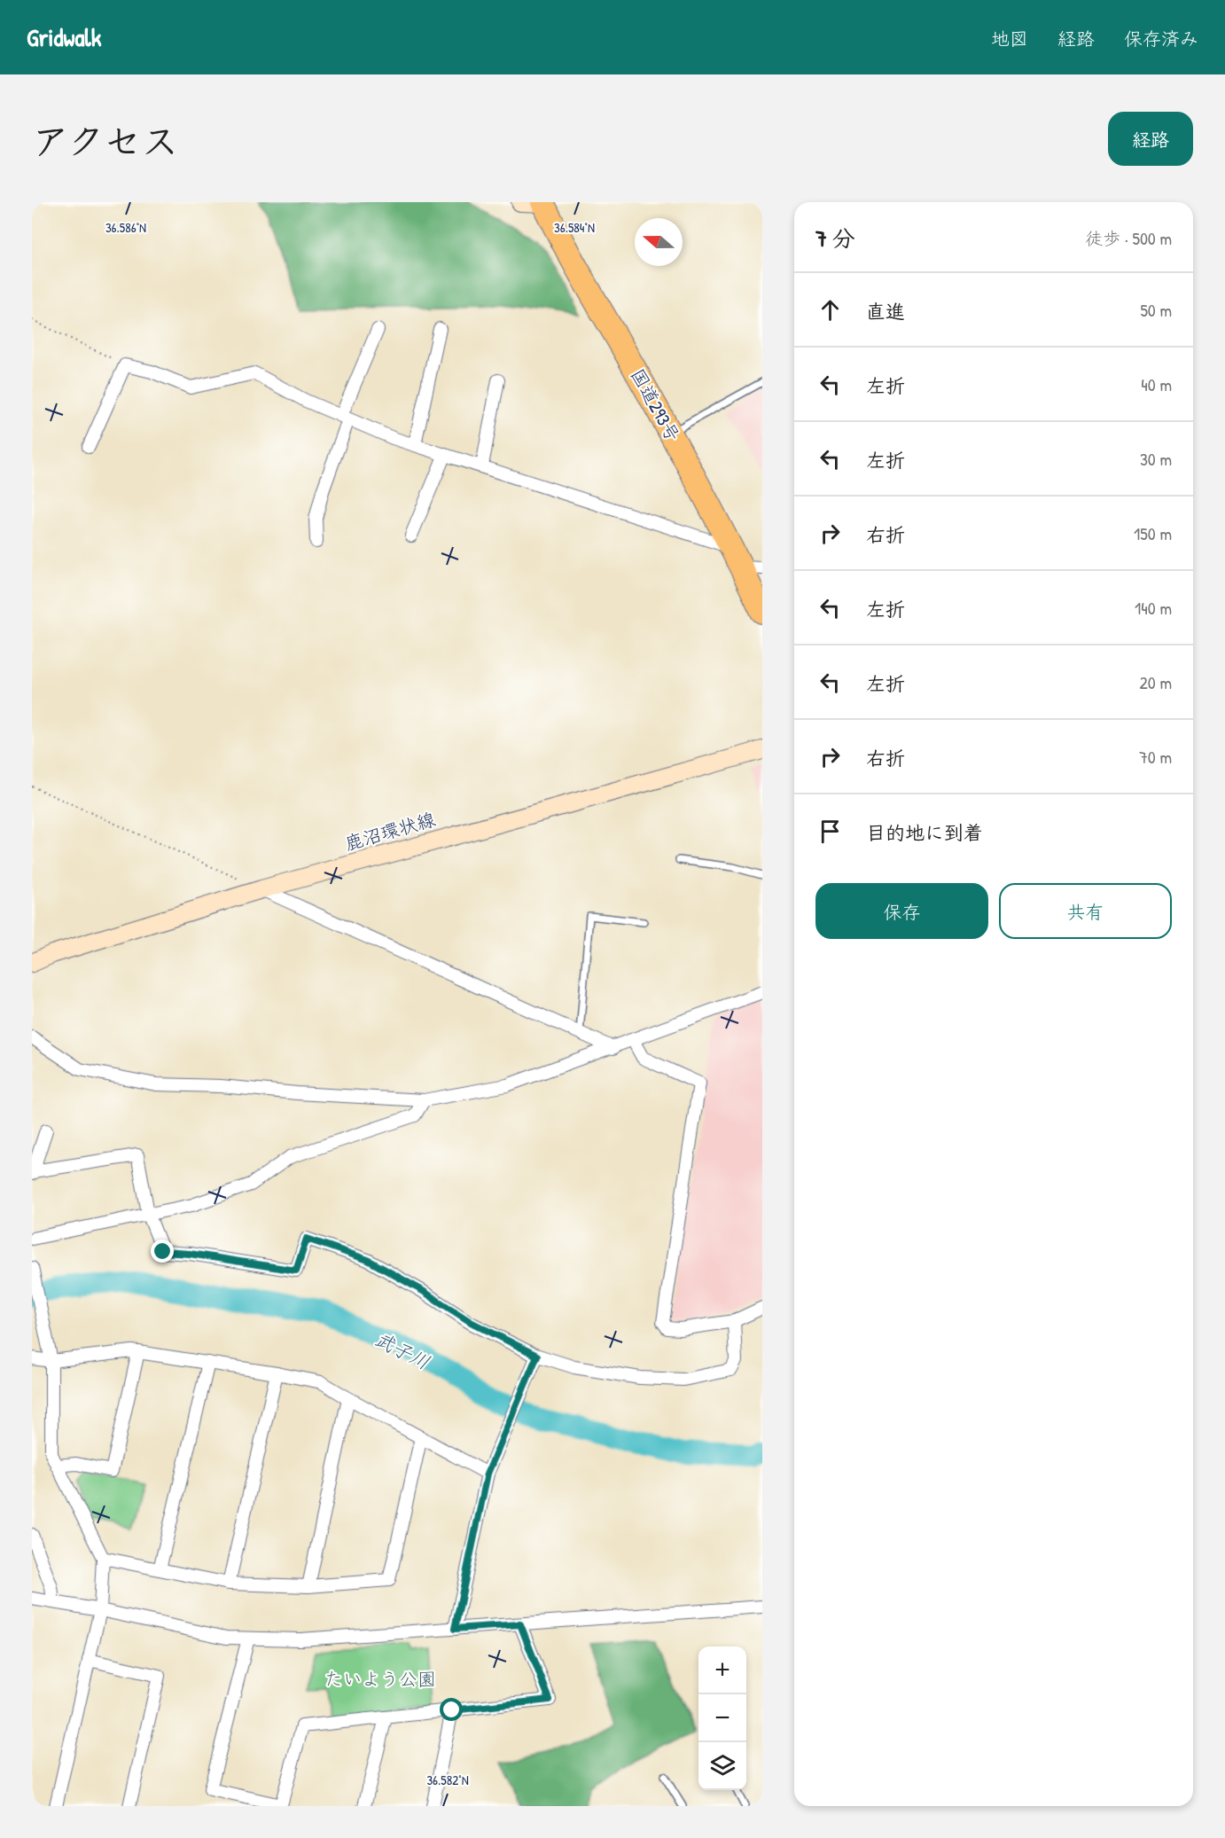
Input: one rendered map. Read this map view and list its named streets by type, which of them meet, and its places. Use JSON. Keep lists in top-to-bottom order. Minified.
{"streets":{"highway":["国道293号"],"main road":["鹿沼環状線"]},"water":["武子川"],"parks":["たいよう公園"],"north":"left","page":{"header":"Gridwalk","nav":["地図","経路","保存済み"],"title":"アクセス","buttons":["経路",["保存","共有"]],"heading":["7 分","徒歩 · 500 m"],"list":[["直進","50 m"],["左折","40 m"],["左折","30 m"],["右折","150 m"],["左折","140 m"],["左折","20 m"],["右折","70 m"],"目的地に到着"],"map_buttons":["+","−"]},"coordinates":["36.586°N","36.584°N","36.582°N"]}
